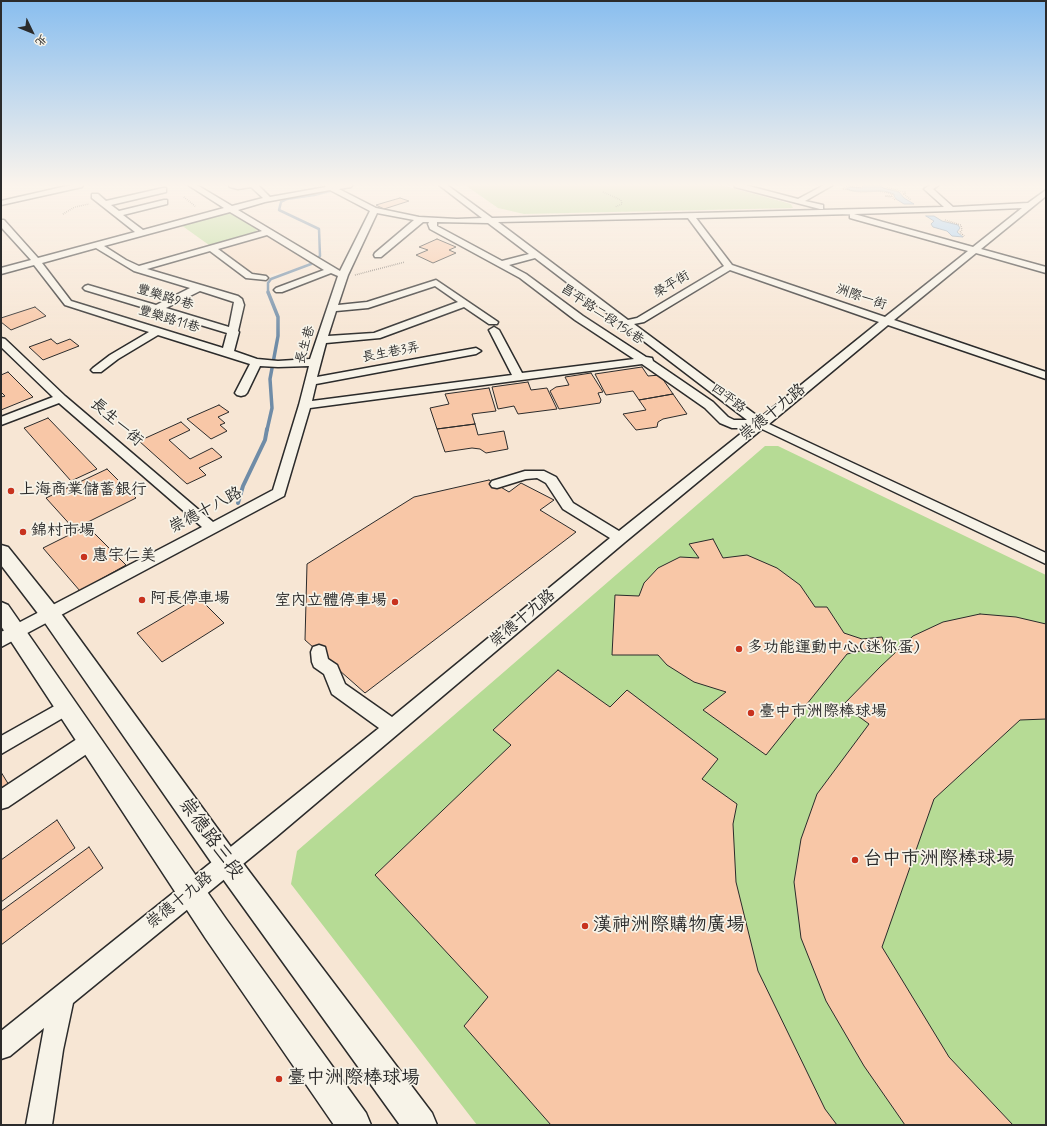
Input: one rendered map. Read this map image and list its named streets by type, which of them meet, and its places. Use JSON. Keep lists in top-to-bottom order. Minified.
{"streets":{"main road":["崇德路三段"],"street":["榮平街","豐樂路9巷","洲際一街","昌平路二段156巷","豐樂路11巷","長生巷","長生巷3弄","四平路","崇德十九路","長生一街","崇德十八路"]},"crossings":[["榮平街","洲際一街"],["榮平街","四平路"],["洲際一街","崇德十九路"],["昌平路二段156巷","四平路"],["昌平路二段156巷","崇德十九路"],["豐樂路11巷","長生巷"],["長生巷","長生巷3弄"],["長生巷","崇德十八路"],["四平路","崇德十九路"],["崇德十九路","崇德路三段"],["長生一街","崇德十八路"],["崇德十八路","崇德路三段"]],"places":["上海商業儲蓄銀行","錦村市場","惠宇仁美","阿長停車場","室內立體停車場","多功能運動中心(迷你蛋)","臺中市洲際棒球場","台中市洲際棒球場","漢神洲際購物廣場","臺中洲際棒球場"],"north":"bottom right"}
